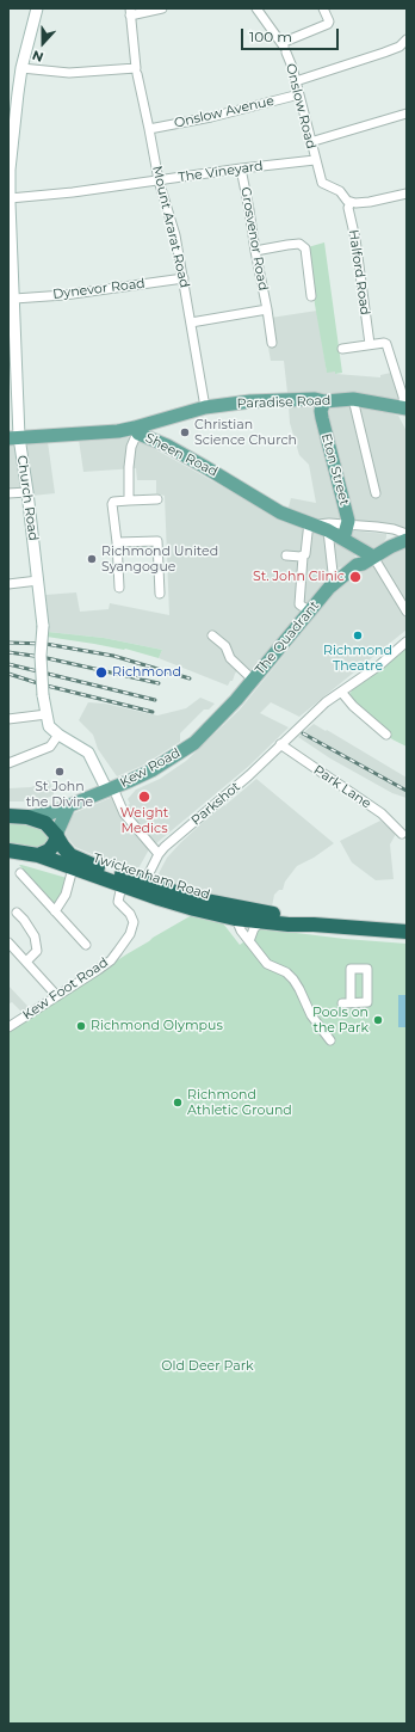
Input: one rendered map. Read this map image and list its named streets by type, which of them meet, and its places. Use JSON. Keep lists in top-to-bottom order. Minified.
{"streets":{"highway":["Twickenham Road"],"main road":["Paradise Road","Sheen Road","Eton Street","Church Road","The Quadrant","Kew Road"],"street":["Onslow Road","Onslow Avenue","The Vineyard","Mount Ararat Road","Grosvenor Road","Halford Road","Dynevor Road","Park Lane","Parkshot","Kew Foot Road"]},"crossings":[["Onslow Road","Onslow Avenue"],["Onslow Road","The Vineyard"],["Onslow Avenue","Mount Ararat Road"],["The Vineyard","Mount Ararat Road"],["The Vineyard","Grosvenor Road"],["The Vineyard","Church Road"],["Mount Ararat Road","Grosvenor Road"],["Mount Ararat Road","Dynevor Road"],["Mount Ararat Road","Paradise Road"],["Dynevor Road","Church Road"],["Paradise Road","Sheen Road"],["Paradise Road","Eton Street"],["Sheen Road","Eton Street"],["Sheen Road","Church Road"],["Sheen Road","The Quadrant"],["Church Road","Kew Road"],["The Quadrant","Kew Road"],["Kew Road","Twickenham Road"],["Park Lane","Parkshot"],["Parkshot","Twickenham Road"]],"parks":["Old Deer Park"],"places":["Christian Science Church","Richmond United Syangogue","St. John Clinic","Richmond Theatre","Richmond","St John the Divine","Weight Medics","Pools on the Park","Richmond Olympus","Richmond Athletic Ground"],"scale_bar":"100 m","north":"bottom"}
